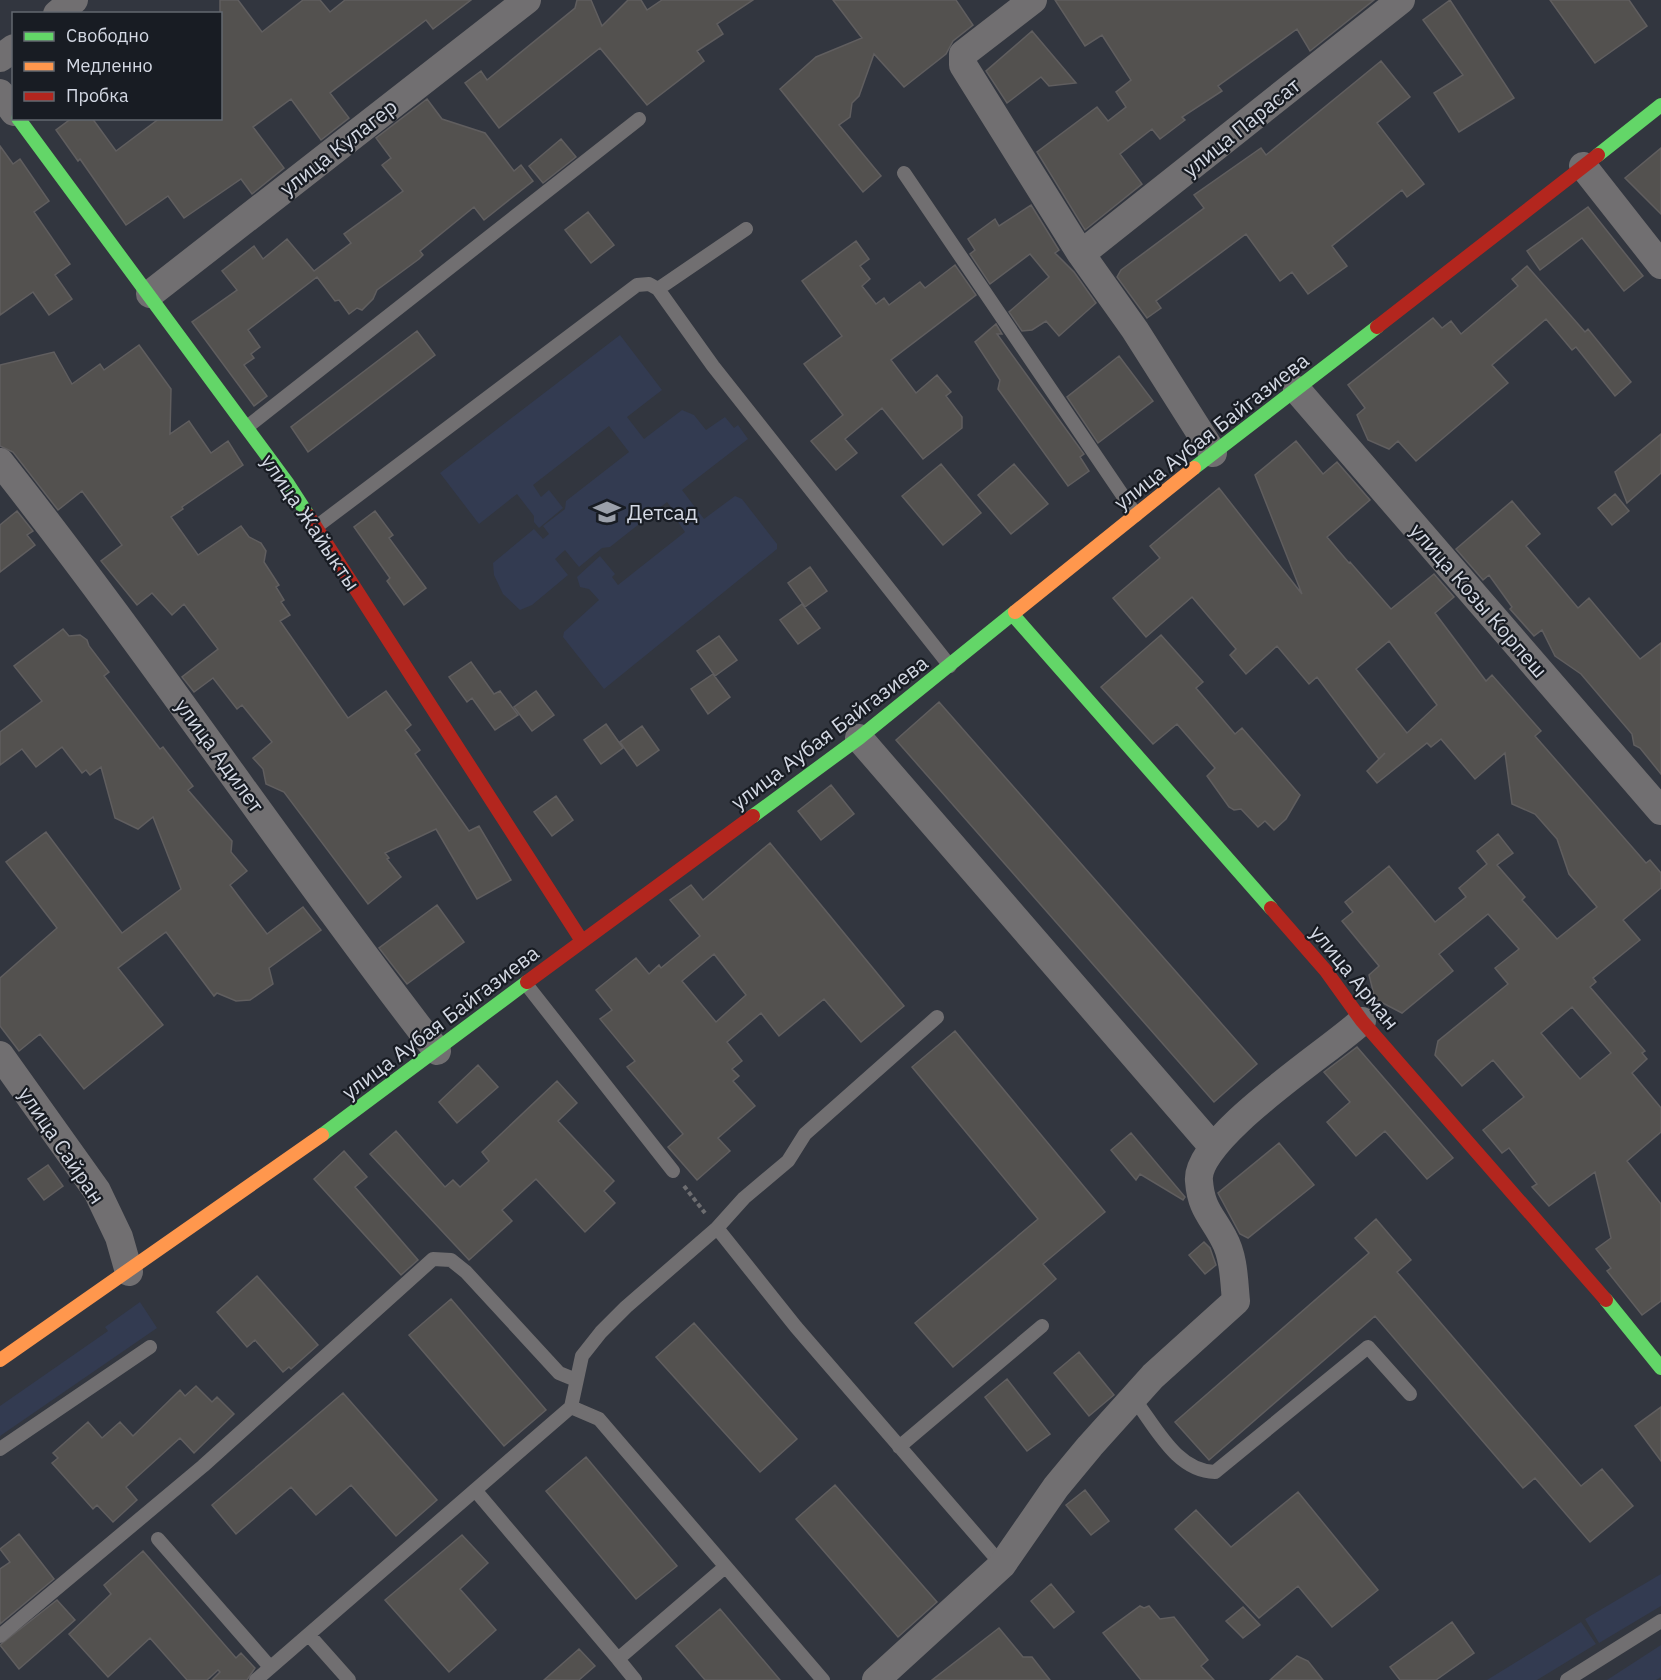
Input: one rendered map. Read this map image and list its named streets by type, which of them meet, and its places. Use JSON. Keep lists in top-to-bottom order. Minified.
{"streets":{"street":["улица Парасат","улица Кулагер","улица Аубая Байгазиева","улица Жайыкты","улица Козы Корпеш","улица Адилет","улица Арман","улица Сайран"]},"crossings":[["улица Кулагер","улица Жайыкты"],["улица Аубая Байгазиева","улица Жайыкты"],["улица Аубая Байгазиева","улица Козы Корпеш"],["улица Аубая Байгазиева","улица Адилет"],["улица Аубая Байгазиева","улица Арман"],["улица Аубая Байгазиева","улица Сайран"]],"places":{"school or university":["Детсад"]},"legend":["Свободно","Медленно","Пробка"]}
